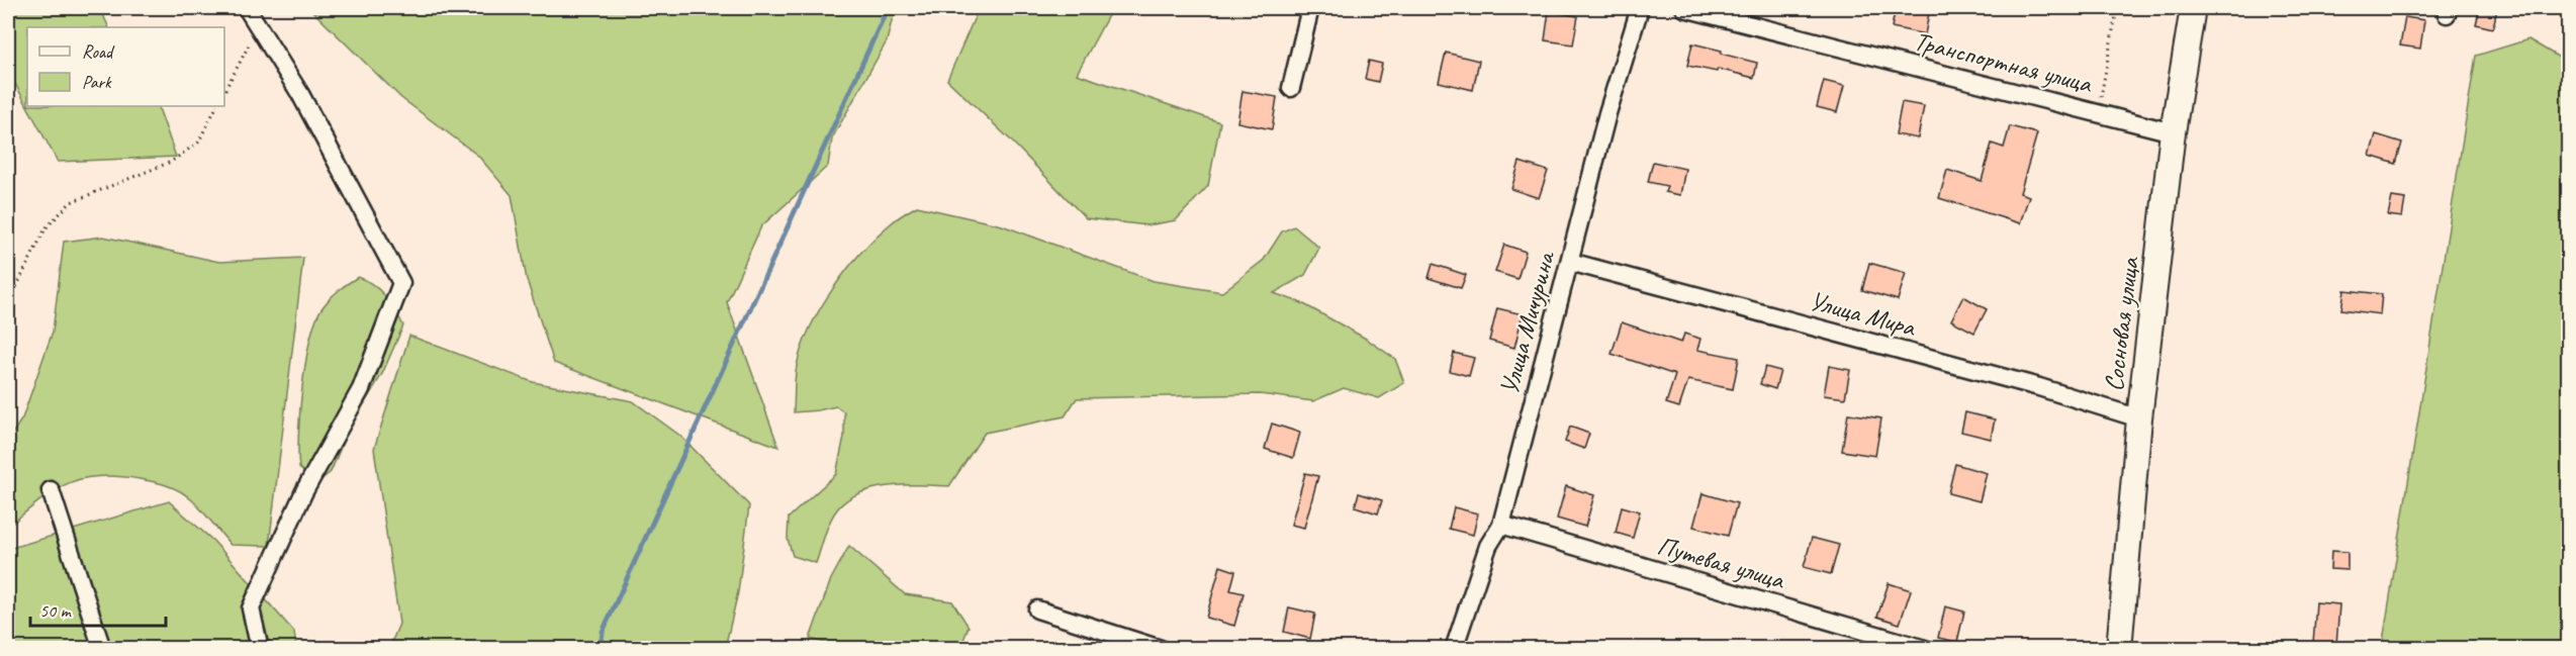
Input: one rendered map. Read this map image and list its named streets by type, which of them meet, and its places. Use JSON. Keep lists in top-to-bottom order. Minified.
{"streets":{"street":["Транспортная улица","Улица Мира","Улица Мичурина","Сосновая улица","Путевая улица"]},"crossings":[["Улица Мира","Улица Мичурина"],["Улица Мира","Сосновая улица"],["Улица Мичурина","Путевая улица"]],"legend":["Road","Park"],"scale_bar":"50 m"}
